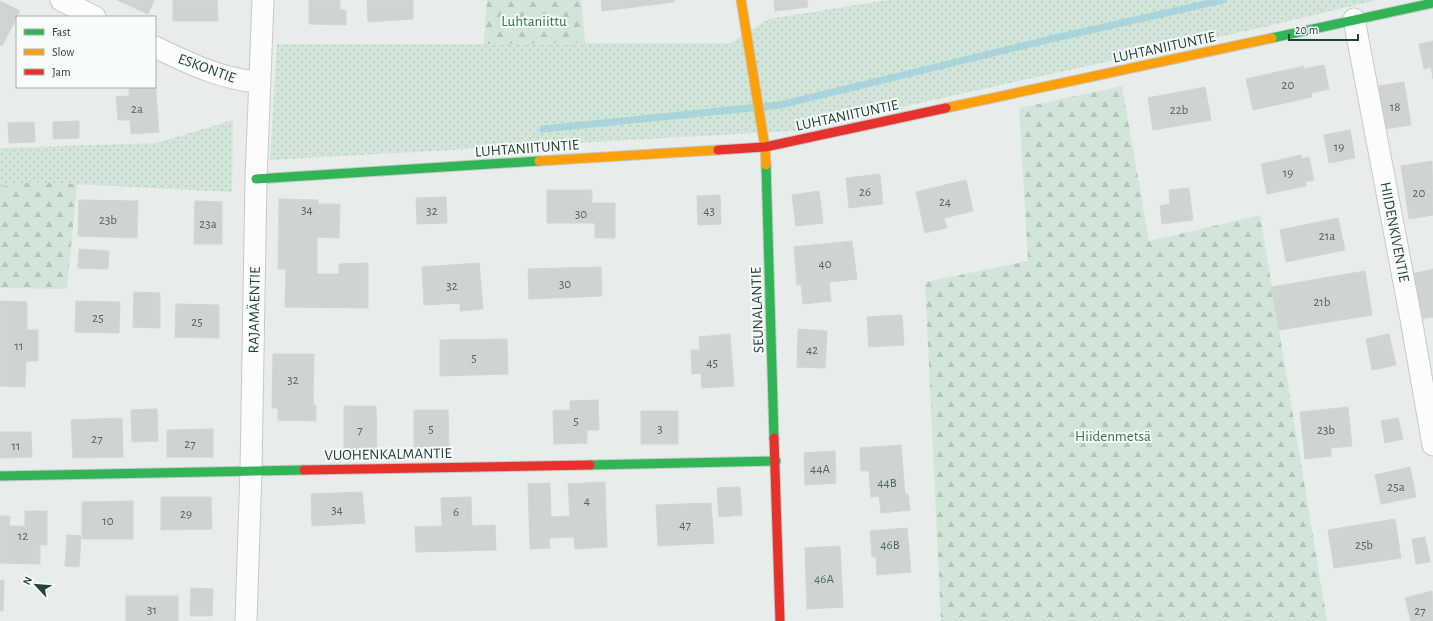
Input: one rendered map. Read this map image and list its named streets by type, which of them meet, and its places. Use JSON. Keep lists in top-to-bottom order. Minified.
{"streets":{"street":["LUHTANIITUNTIE","ESKONTIE","HIIDENKIVENTIE","RAJAMÄENTIE","SEUNALANTIE","VUOHENKALMANTIE"]},"crossings":[["LUHTANIITUNTIE","HIIDENKIVENTIE"],["LUHTANIITUNTIE","RAJAMÄENTIE"],["LUHTANIITUNTIE","SEUNALANTIE"],["ESKONTIE","RAJAMÄENTIE"],["RAJAMÄENTIE","VUOHENKALMANTIE"],["SEUNALANTIE","VUOHENKALMANTIE"]],"parks":["Luhtaniittu","Hiidenmetsä"],"house_numbers":["20","18","2a","22b","19","19","26","20","24","34","32","43","30","23b","23a","21a","40","30","32","21b","25","25","11","42","5","45","32","5","5","3","7","23b","27","27","11","44A","44B","25a","4","34","6","29","10","47","12","46B","25b","46A","31","27"],"legend":["Fast","Slow","Jam"],"scale_bar":"20 m","north":"top left"}
